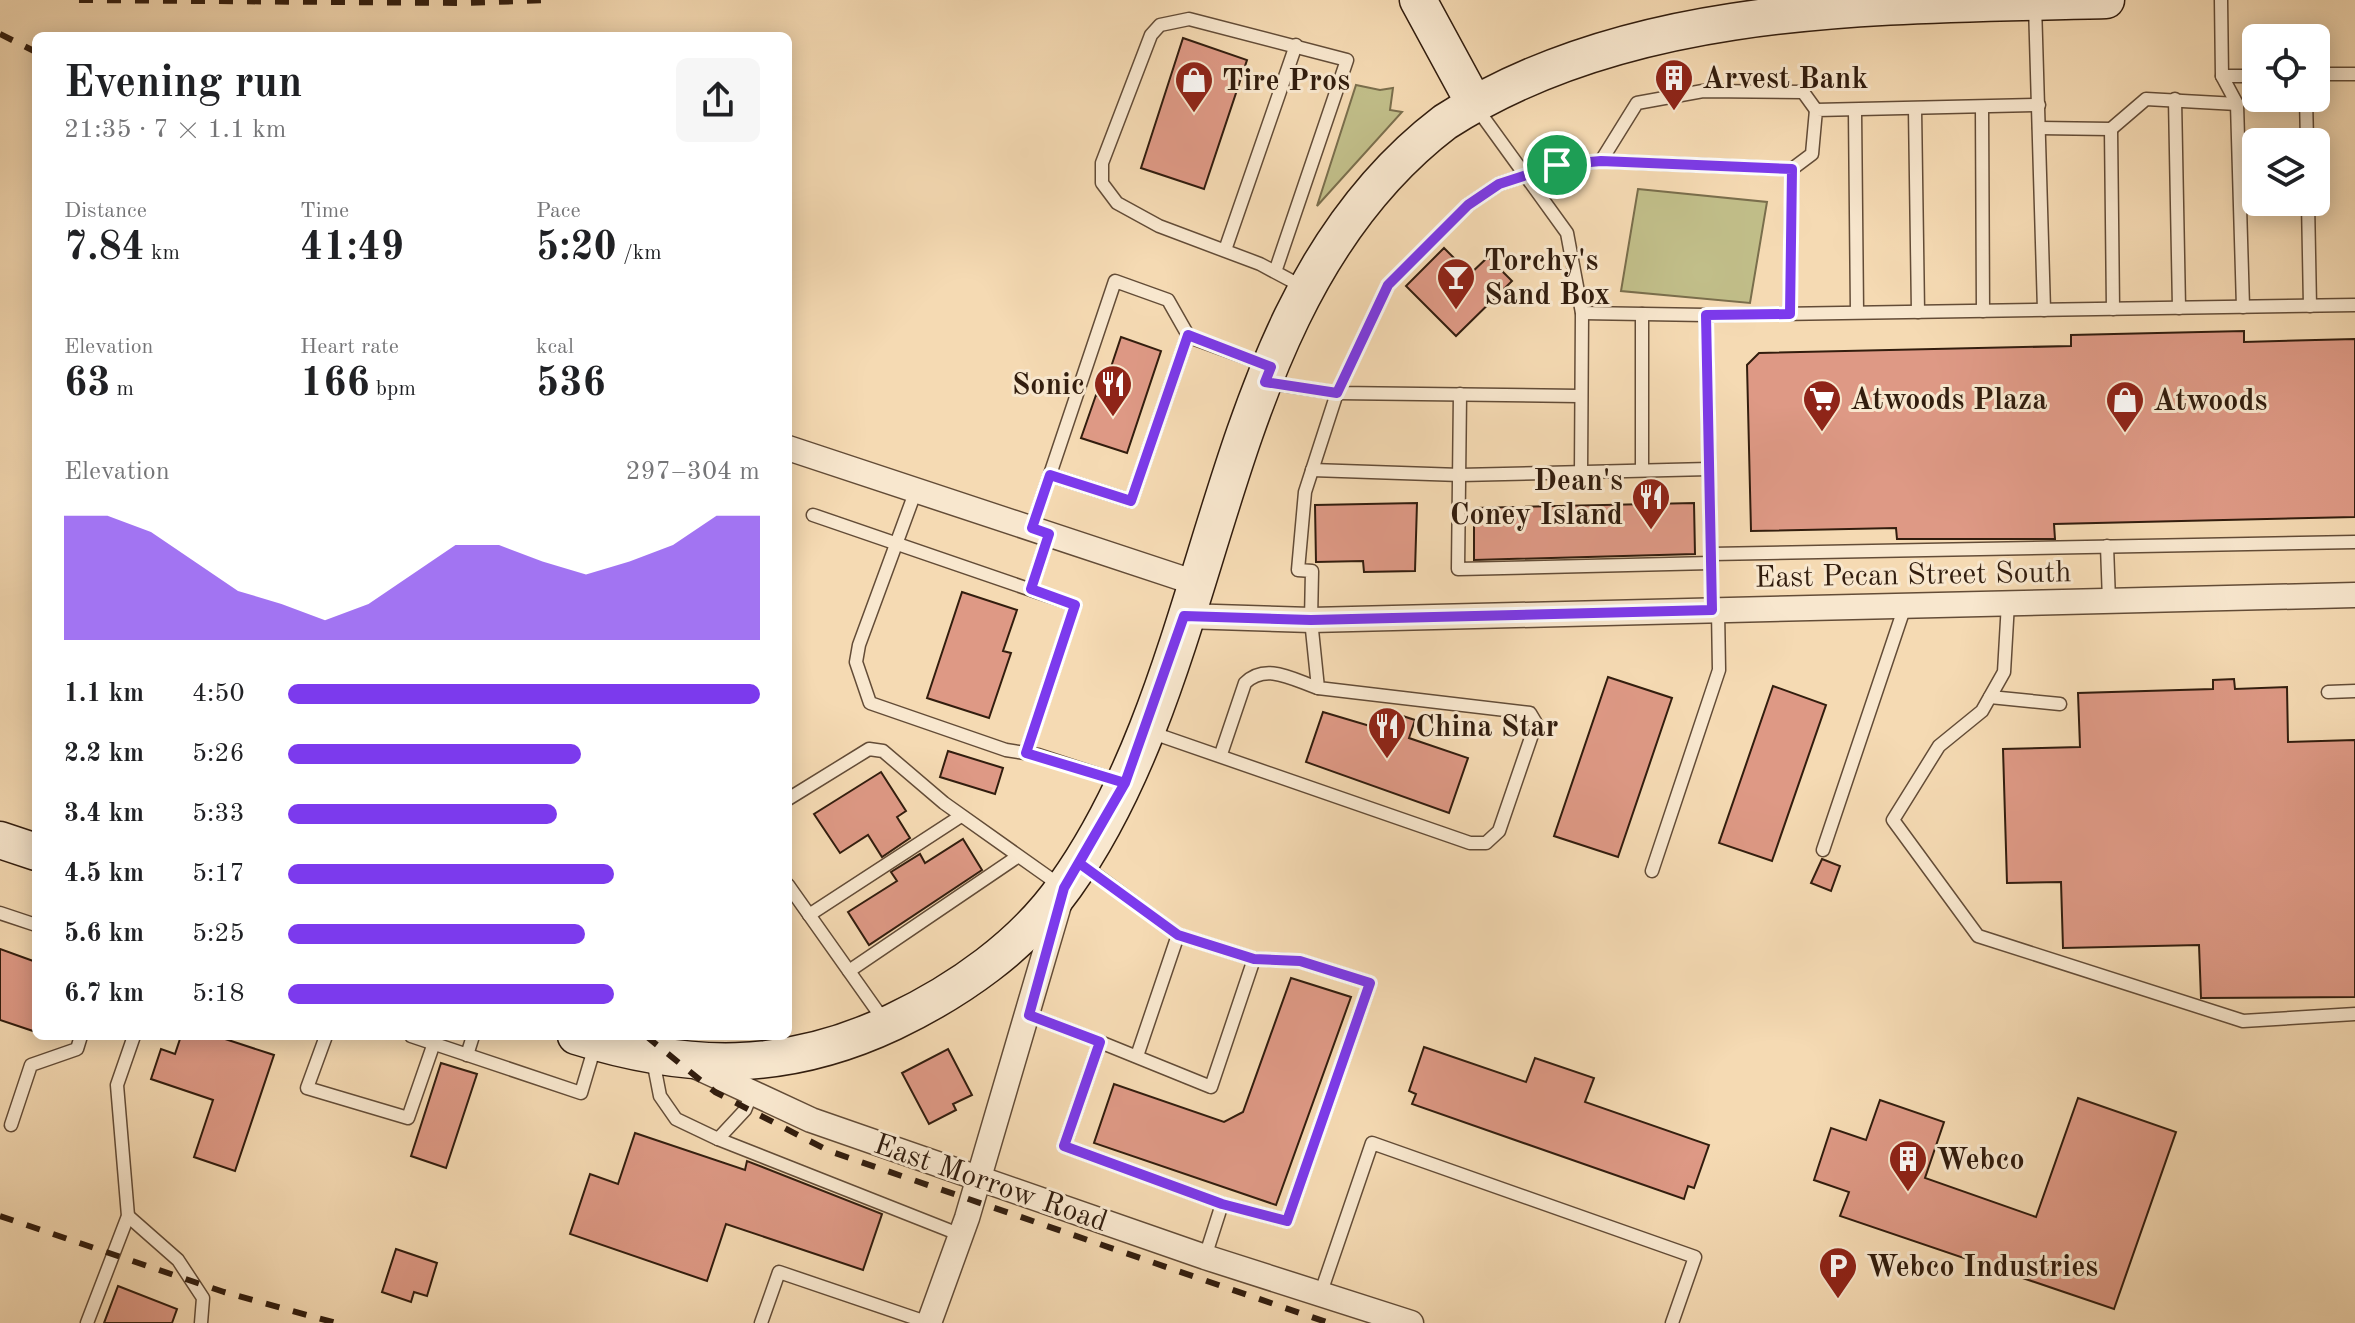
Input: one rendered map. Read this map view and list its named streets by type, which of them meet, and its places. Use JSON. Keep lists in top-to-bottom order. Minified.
{"streets":{"main road":["East Morrow Road"],"street":["East Pecan Street South"]},"places":{"building":["Arvest Bank","Webco"],"shop":["Tire Pros","Atwoods"],"bar":["Torchy's Sand Box"],"restaurant":["Sonic","Dean's Coney Island","China Star"],"supermarket":["Atwoods Plaza"],"parking":["Webco Industries"]},"page":{"heading":["Evening run","21:35 · 7 × 1.1 km"],"stats":[["Distance","7.84 km"],["Time","41:49"],["Pace","5:20 /km"],["Elevation","63 m"],["Heart rate","166 bpm"],["kcal","536"]],"chart":["Elevation","297–304 m"],"list":[{"name":"1.1 km","note":"4:50"},{"name":"2.2 km","note":"5:26"},{"name":"3.4 km","note":"5:33"},{"name":"4.5 km","note":"5:17"},{"name":"5.6 km","note":"5:25"},{"name":"6.7 km","note":"5:18"}]}}
